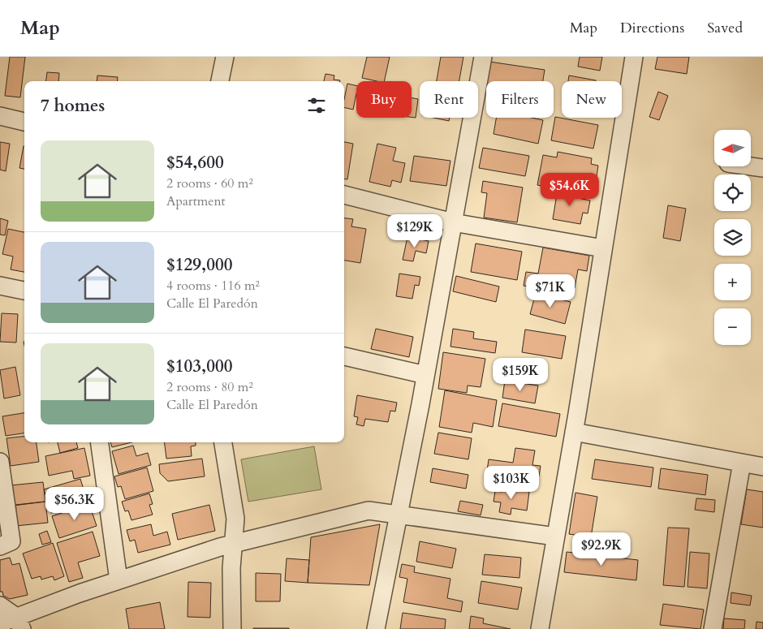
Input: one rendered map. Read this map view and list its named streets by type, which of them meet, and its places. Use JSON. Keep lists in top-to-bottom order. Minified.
{"north":"left","page":{"header":"Map","nav":["Map","Directions","Saved"],"chip":["Buy","Rent","Filters","New"],"heading":"7 homes","map_buttons":["+","−"],"list":[{"name":"$54,600","note":"2 rooms · 60 m² · Apartment"},{"name":"$129,000","note":"4 rooms · 116 m² · Calle El Paredón"},{"name":"$103,000","note":"2 rooms · 80 m² · Calle El Paredón"}],"price":["$54.6K","$129K","$71K","$159K","$103K","$56.3K","$92.9K"]}}
